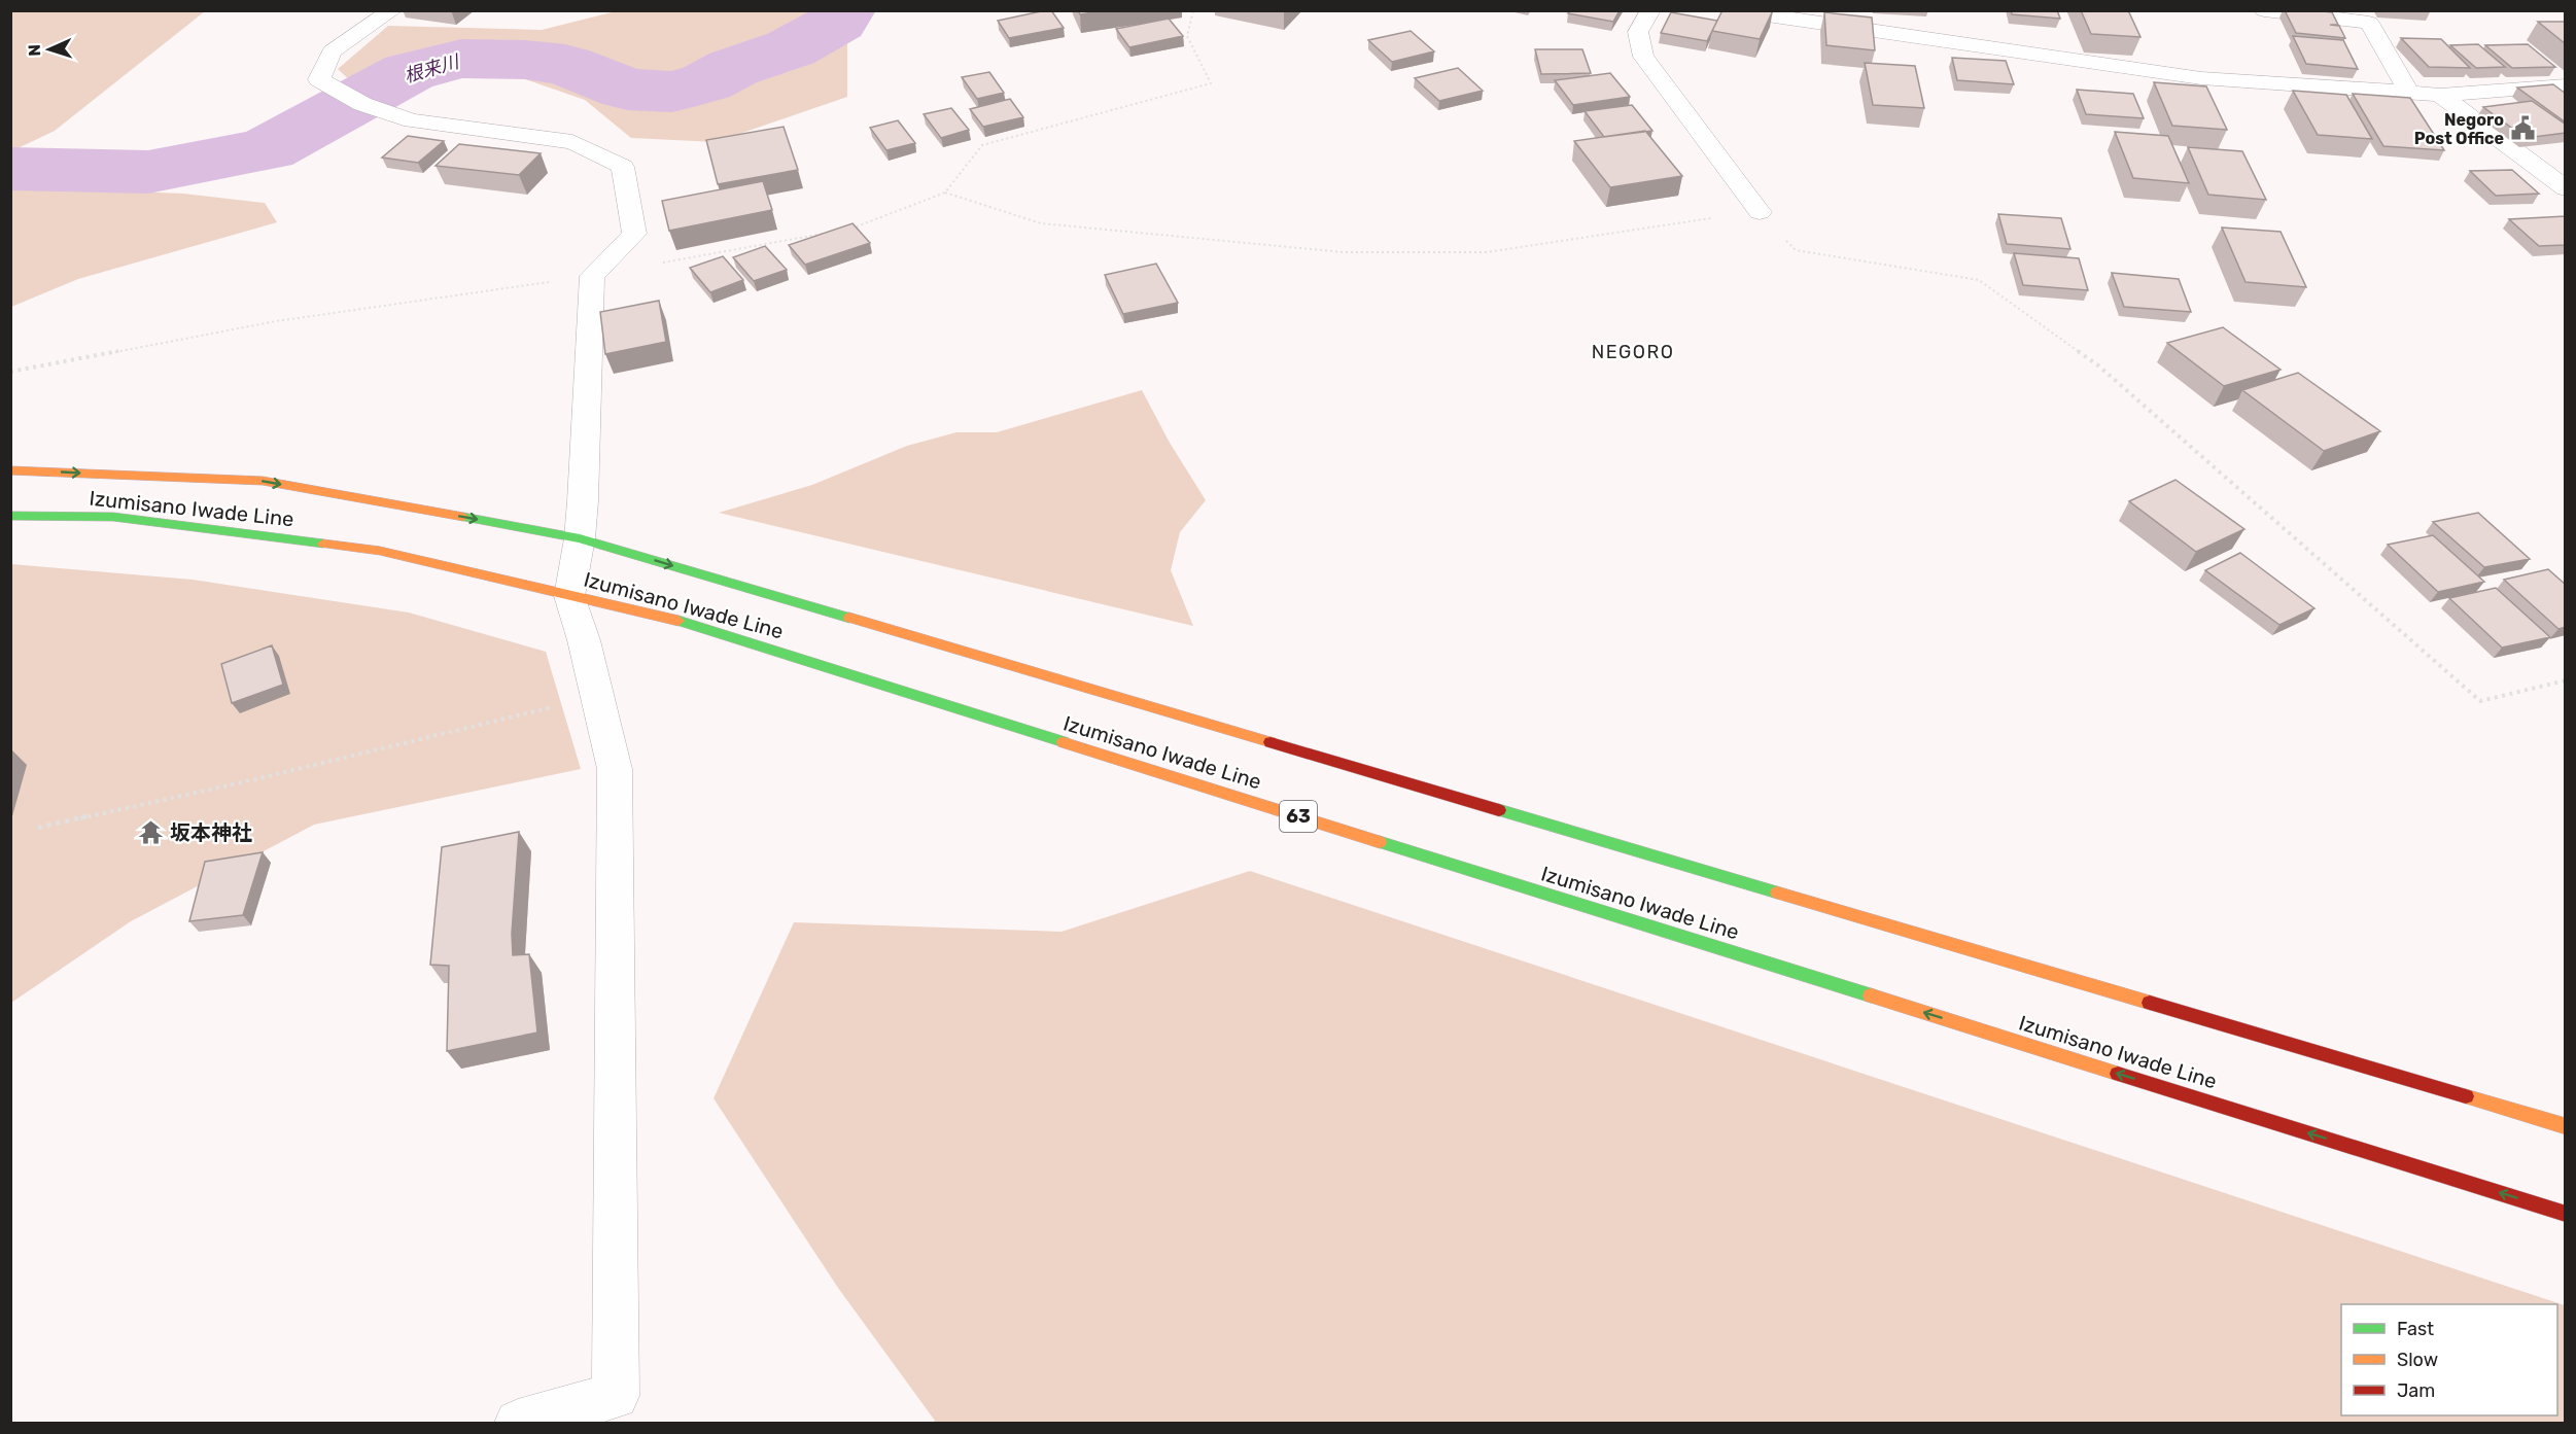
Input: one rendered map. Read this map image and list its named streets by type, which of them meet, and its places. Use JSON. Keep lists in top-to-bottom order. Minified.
{"streets":{"main road":["Izumisano Iwade Line","63"]},"districts":["NEGORO"],"water":["根来川"],"places":{"public building":["Negoro Post Office"],"temple":["坂本神社"]},"legend":["Fast","Slow","Jam"],"north":"left"}
